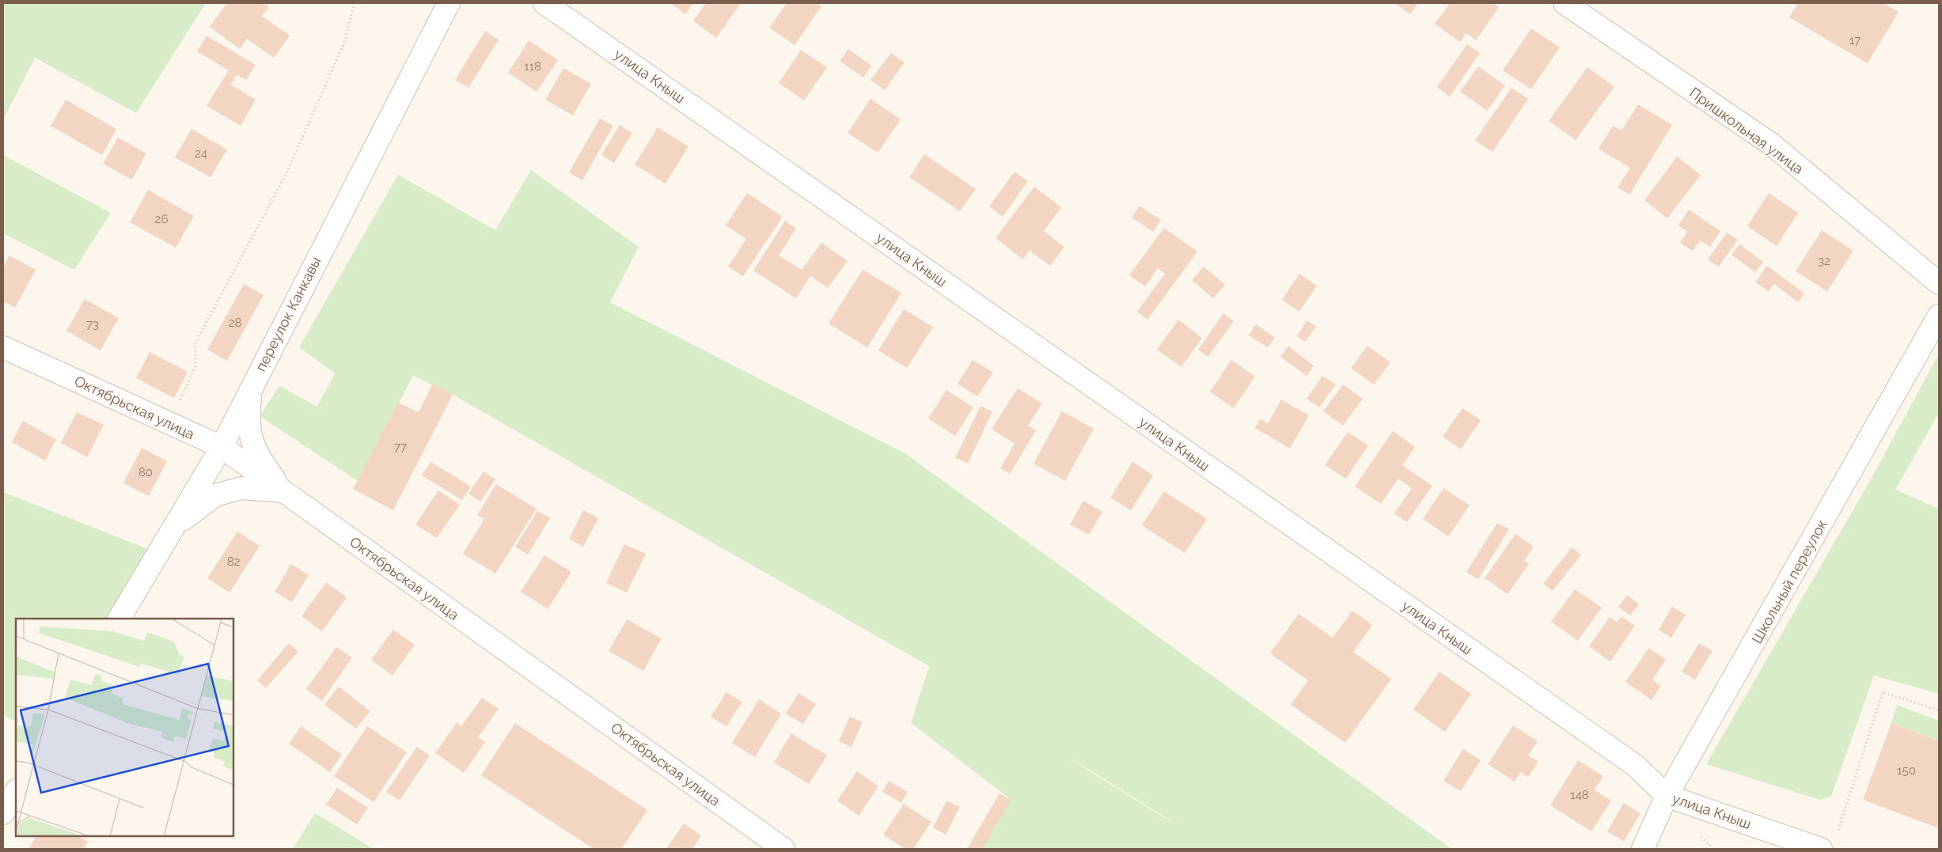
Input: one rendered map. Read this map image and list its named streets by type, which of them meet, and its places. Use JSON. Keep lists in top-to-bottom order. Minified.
{"streets":{"street":["улица Кныш","Пришкольная улица","переулок Канкавы","Октябрьская улица","Школьный переулок"]},"crossings":[["улица Кныш","Школьный переулок"],["переулок Канкавы","Октябрьская улица"]],"house_numbers":["17","118","24","26","32","28","73","77","80","82","150","148"]}
